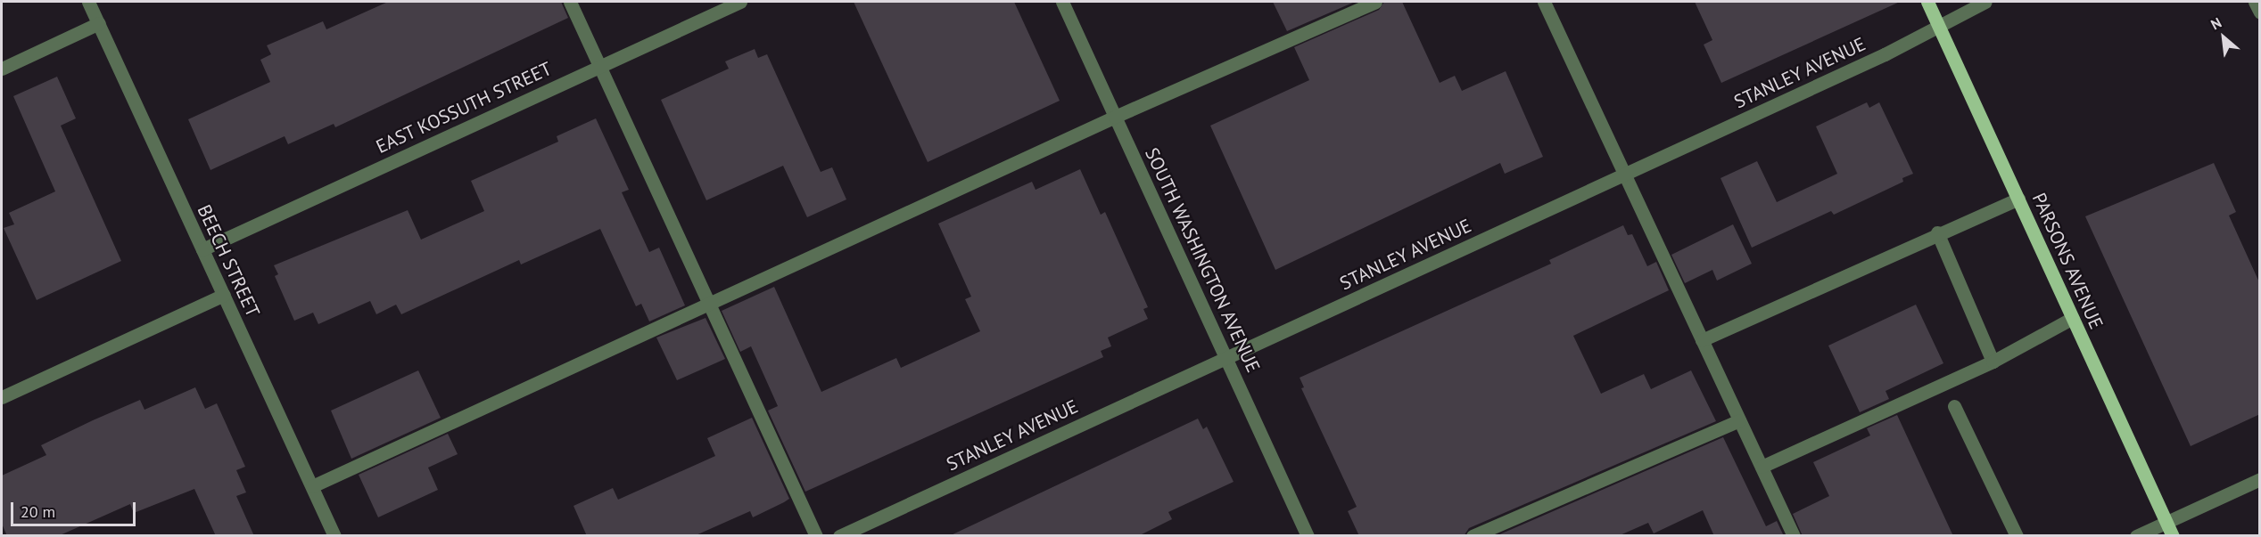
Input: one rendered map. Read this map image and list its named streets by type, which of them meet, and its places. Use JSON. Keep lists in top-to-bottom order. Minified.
{"streets":{"main road":["PARSONS AVENUE"],"street":["STANLEY AVENUE","EAST KOSSUTH STREET","SOUTH WASHINGTON AVENUE","BEECH STREET"]},"crossings":[["STANLEY AVENUE","SOUTH WASHINGTON AVENUE"],["STANLEY AVENUE","PARSONS AVENUE"],["EAST KOSSUTH STREET","BEECH STREET"]],"scale_bar":"20 m","north":"top left"}
